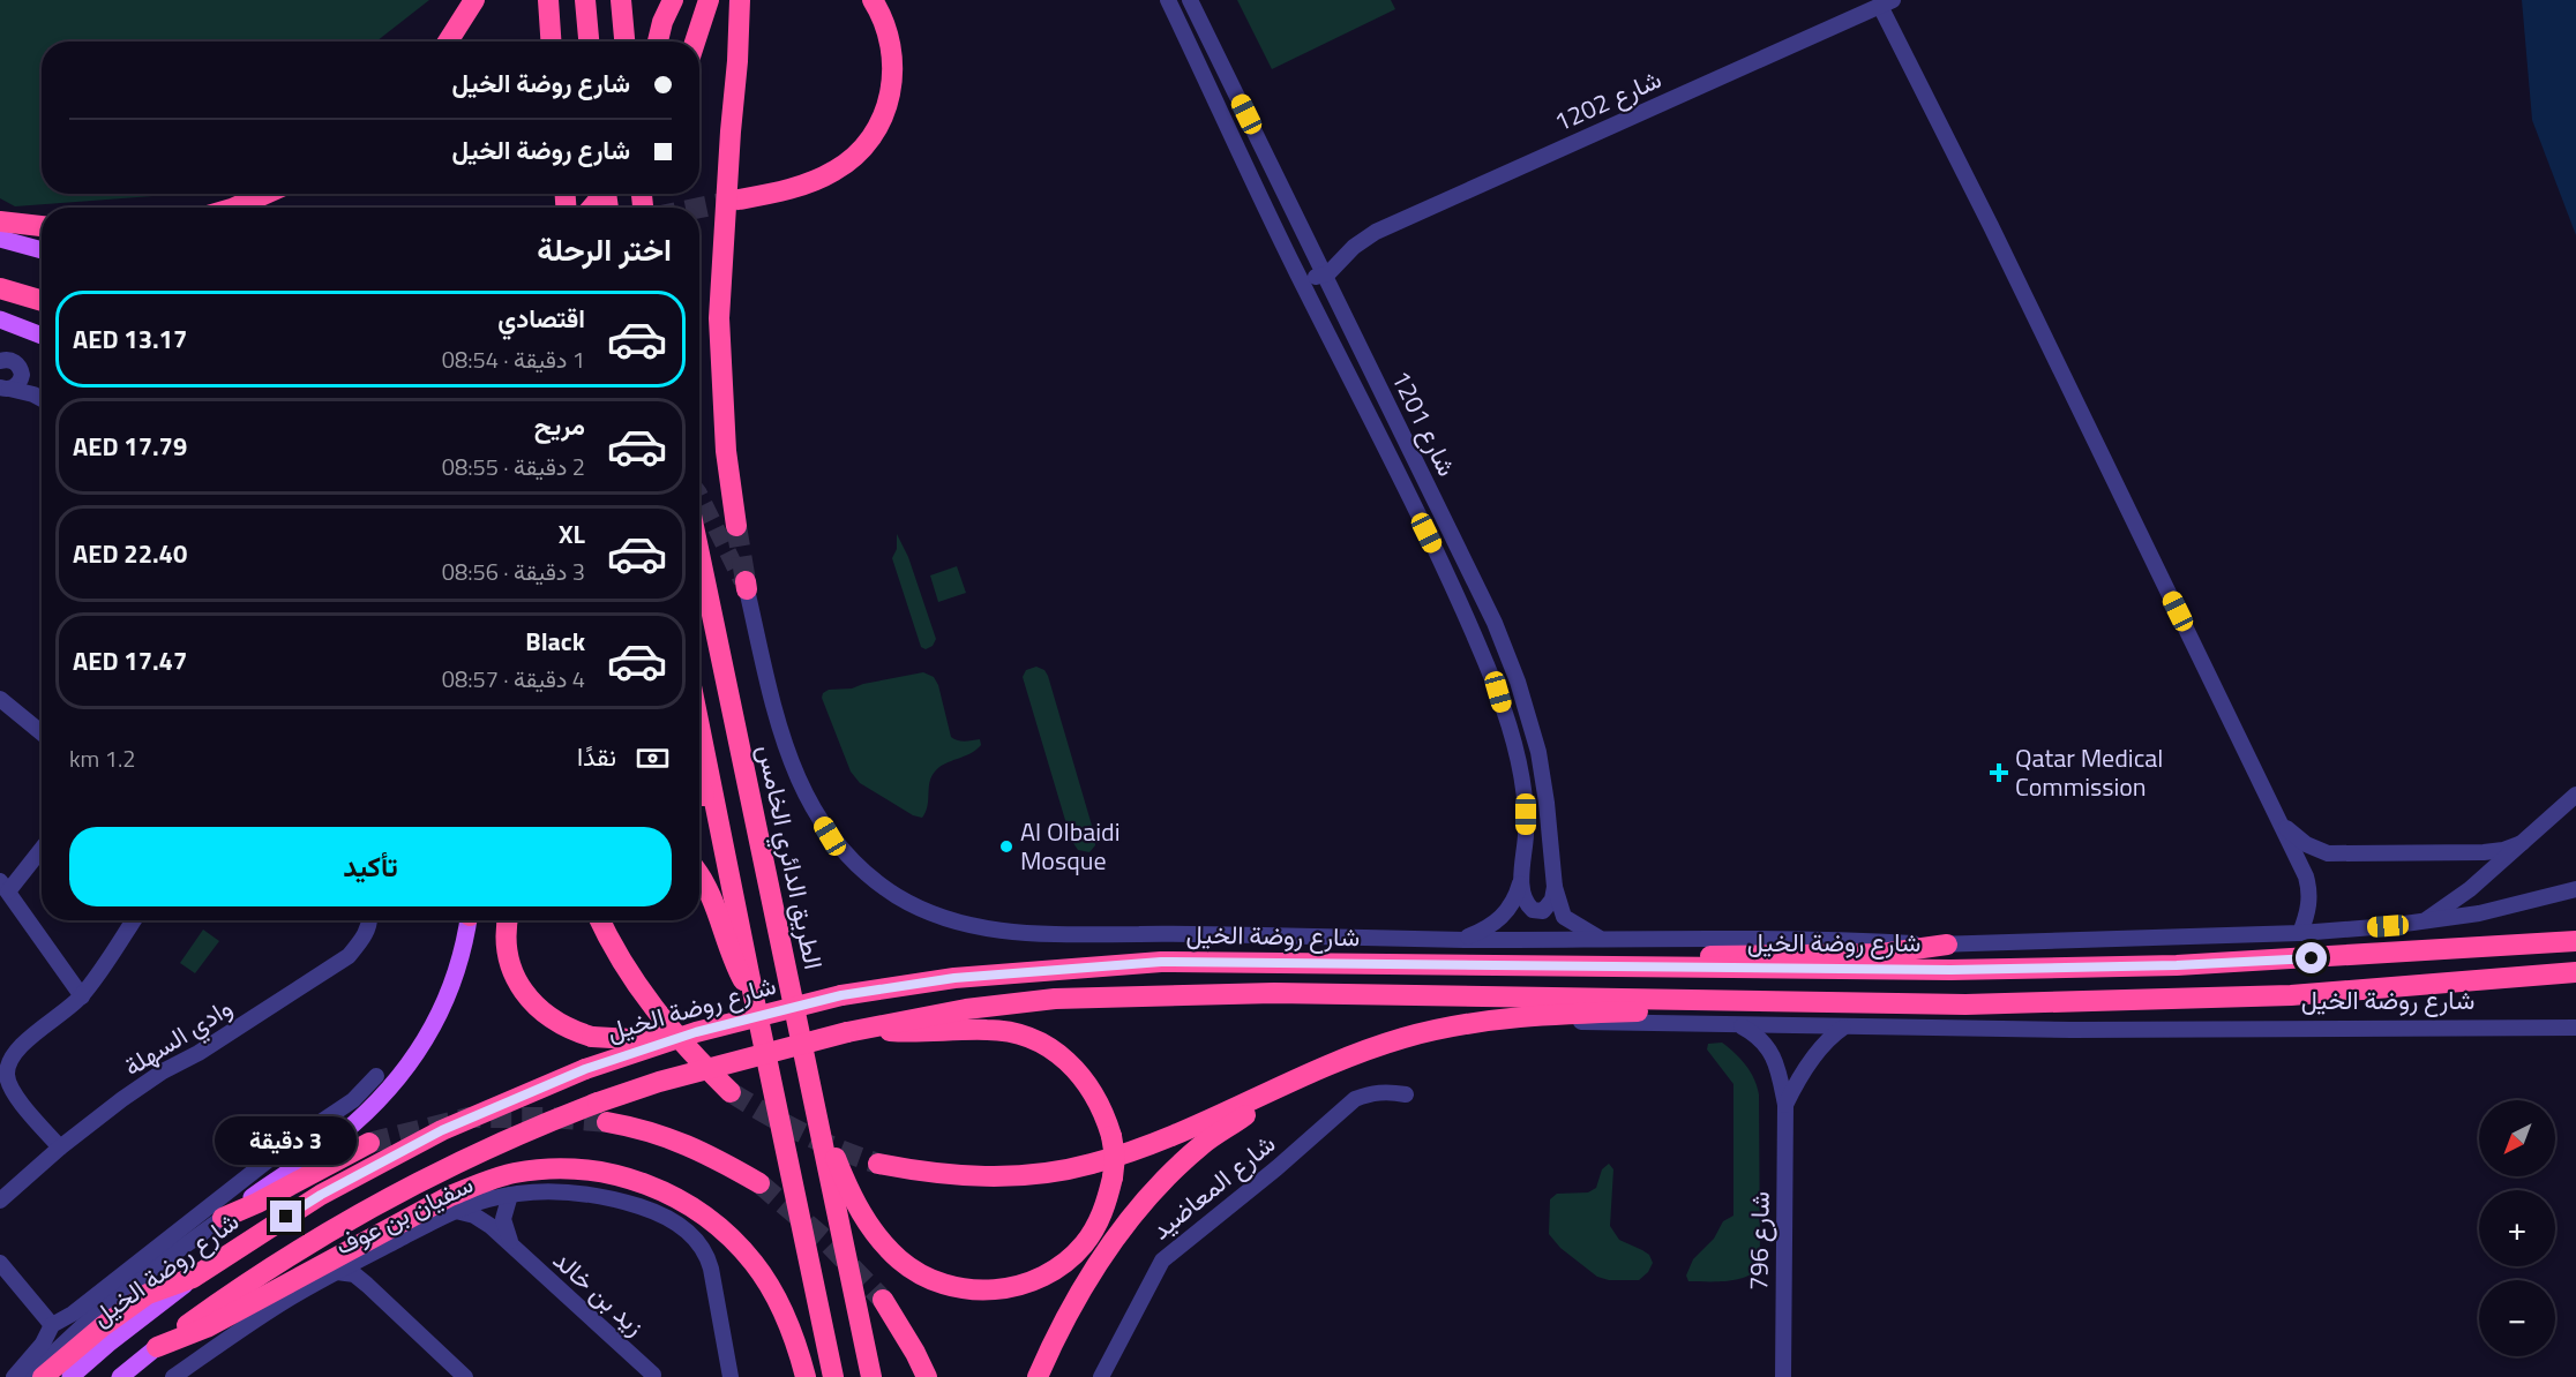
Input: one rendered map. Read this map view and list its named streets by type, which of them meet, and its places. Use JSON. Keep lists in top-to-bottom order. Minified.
{"streets":{"highway":["الطريق الدائري الخامس","شارع روضة الخيل"],"street":["شارع 1202","شارع 1201","وادي السهلة","شارع المعاضيد","سفيان بن عوف","شارع 796","زيد بن خالد"]},"crossings":[["شارع 1202","شارع 1201"],["شارع 1201","شارع روضة الخيل"],["شارع روضة الخيل","شارع 796"],["سفيان بن عوف","زيد بن خالد"]],"places":{"health":["Qatar Medical Commission"],"other":["Al Olbaidi Mosque"]},"north":"bottom left","page":{"banner":["شارع روضة الخيل","شارع روضة الخيل"],"heading":"اختر الرحلة","list":[{"name":"اقتصادي","note":"1 دقيقة · 08:54","value":"AED 13.17"},{"name":"مريح","note":"2 دقيقة · 08:55","value":"AED 17.79"},{"name":"XL","note":"3 دقيقة · 08:56","value":"AED 22.40"},{"name":"Black","note":"4 دقيقة · 08:57","value":"AED 17.47"}],"pay":["نقدًا","1.2 km"],"buttons":"تأكيد","map_buttons":["+","−"],"bubble":"3 دقيقة"}}
